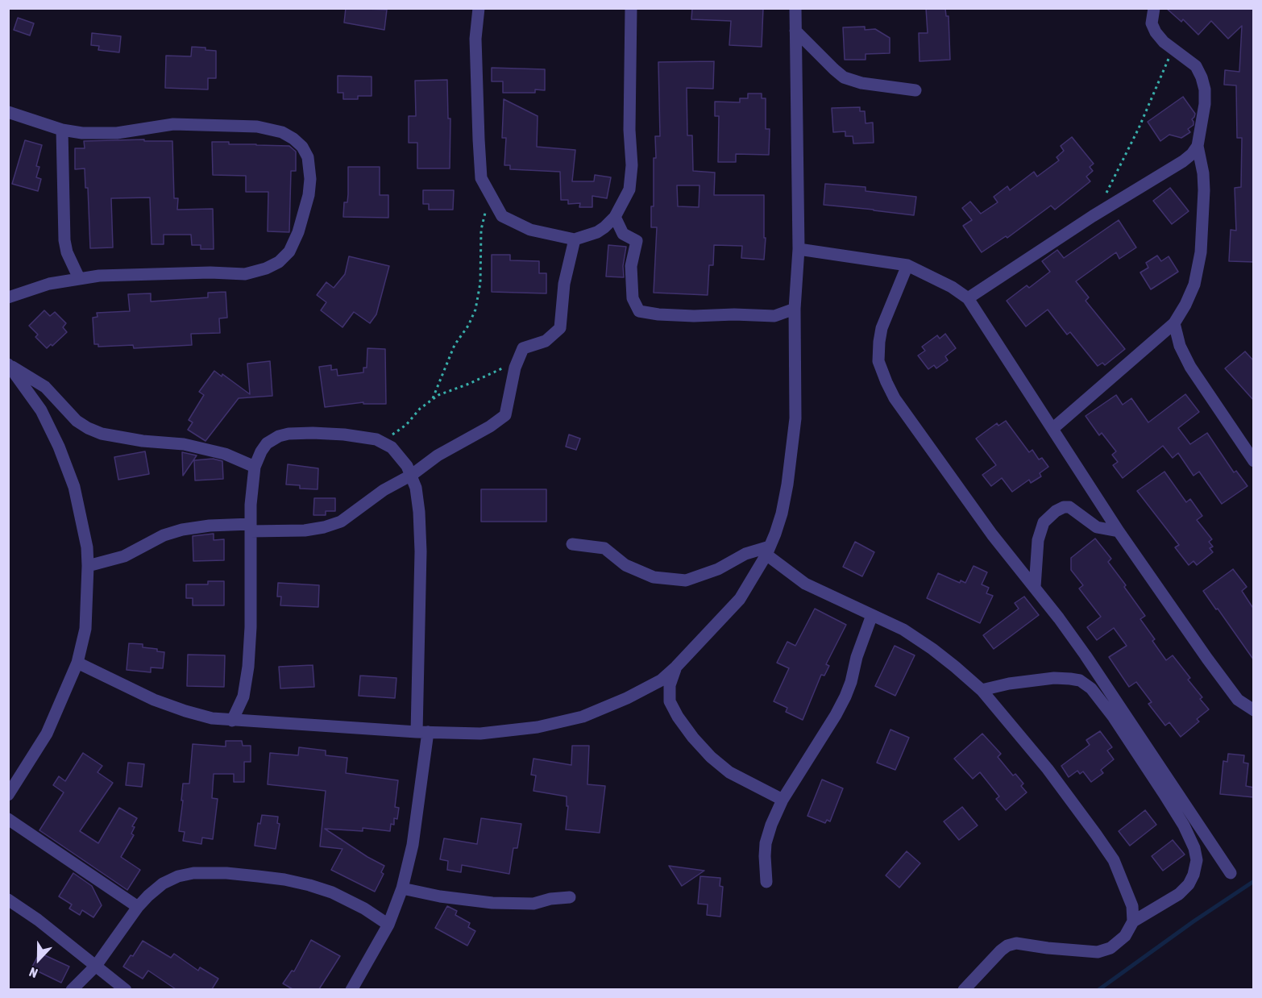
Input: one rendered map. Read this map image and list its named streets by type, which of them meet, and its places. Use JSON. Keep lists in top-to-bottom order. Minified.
{"north":"bottom"}
